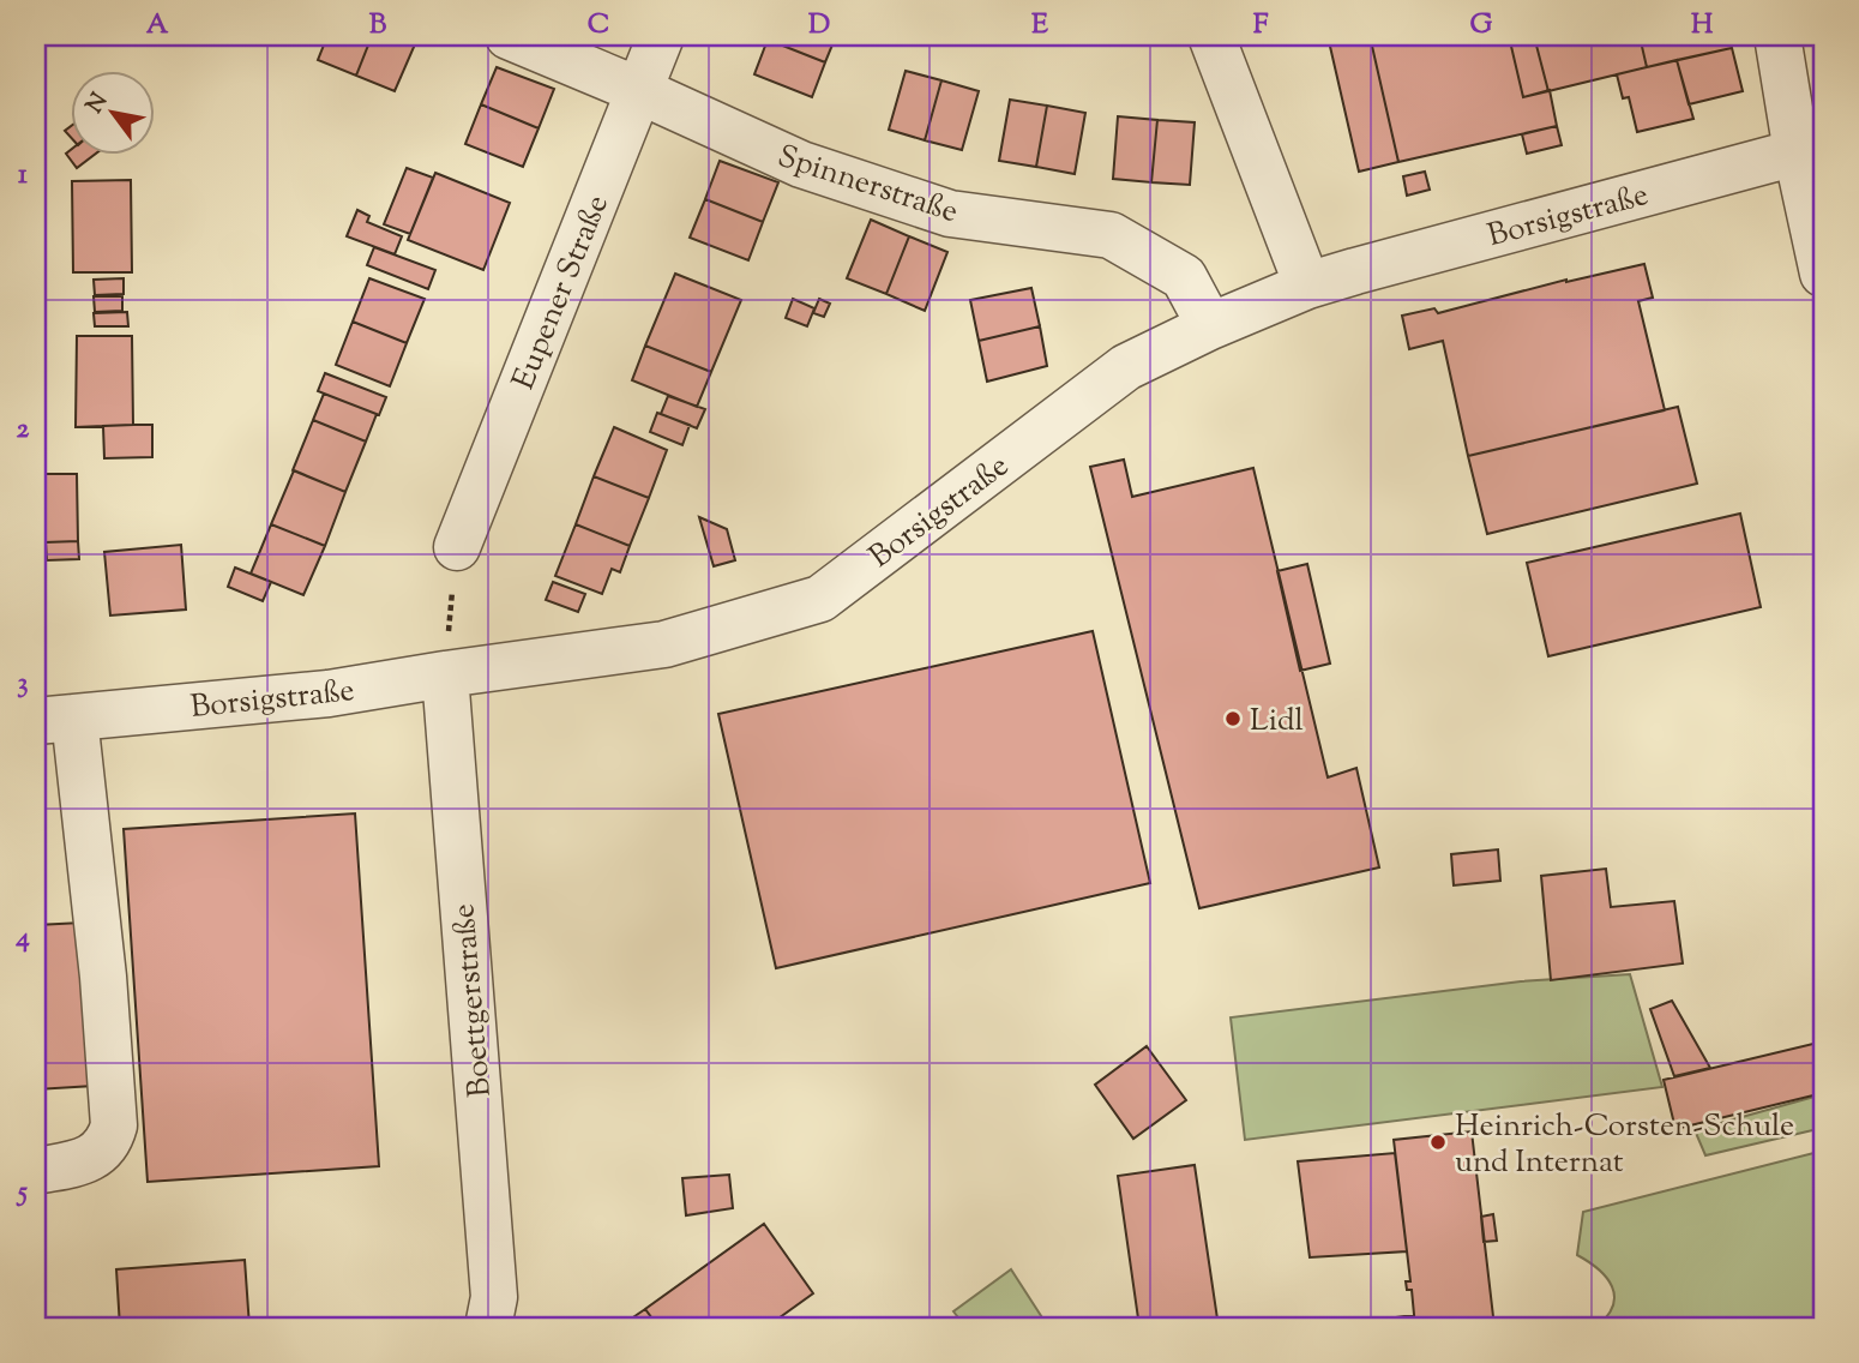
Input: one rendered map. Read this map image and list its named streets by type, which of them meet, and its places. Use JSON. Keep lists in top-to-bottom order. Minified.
{"streets":{"street":["Spinnerstraße","Borsigstraße","Eupener Straße","Boettgerstraße"]},"crossings":[["Spinnerstraße","Borsigstraße"],["Spinnerstraße","Eupener Straße"],["Borsigstraße","Boettgerstraße"]],"places":["Lidl","Heinrich-Corsten-Schule und Internat"],"north":"top left","grid":{"columns":["A","B","C","D","E","F","G","H"],"rows":["1","2","3","4","5"]}}
